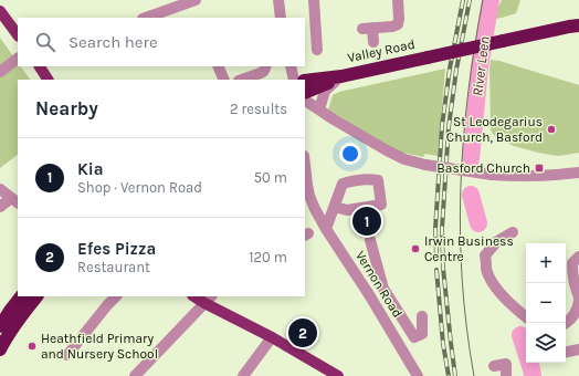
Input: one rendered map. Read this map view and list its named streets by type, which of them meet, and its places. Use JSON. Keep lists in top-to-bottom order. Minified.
{"streets":{"highway":["Valley Road"],"street":["Vernon Road"]},"water":["River Leen"],"places":{"other":["St Leodegarius Church, Basford","Irwin Business Centre","Heathfield Primary and Nursery School"],"transit":["Basford Church"]},"page":{"search":"Search here","heading":["Nearby","2 results"],"list":[{"mark":"1","name":"Kia","note":"Shop · Vernon Road","value":"50 m"},{"mark":"2","name":"Efes Pizza","note":"Restaurant","value":"120 m"}],"pins":["1","2"],"map_buttons":["+","−"]}}
